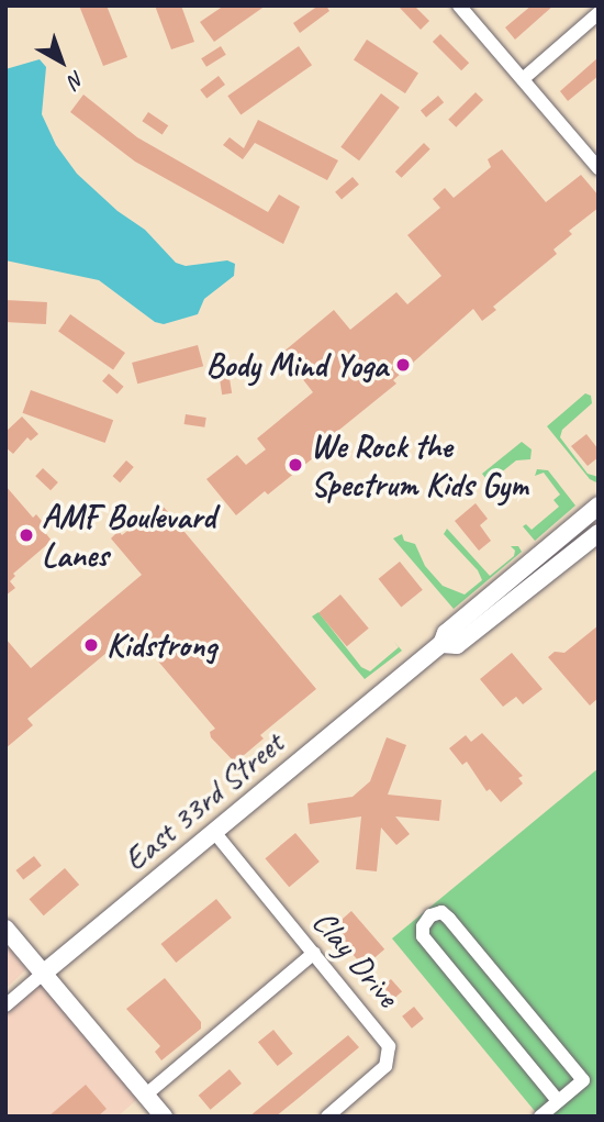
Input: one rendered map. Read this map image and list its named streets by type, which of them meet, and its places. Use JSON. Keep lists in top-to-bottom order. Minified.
{"streets":{"main road":["East 33rd Street"],"street":["Clay Drive"]},"crossings":[["East 33rd Street","Clay Drive"]],"places":["Body Mind Yoga","We Rock the Spectrum Kids Gym","AMF Boulevard Lanes","Kidstrong"],"north":"bottom right"}
